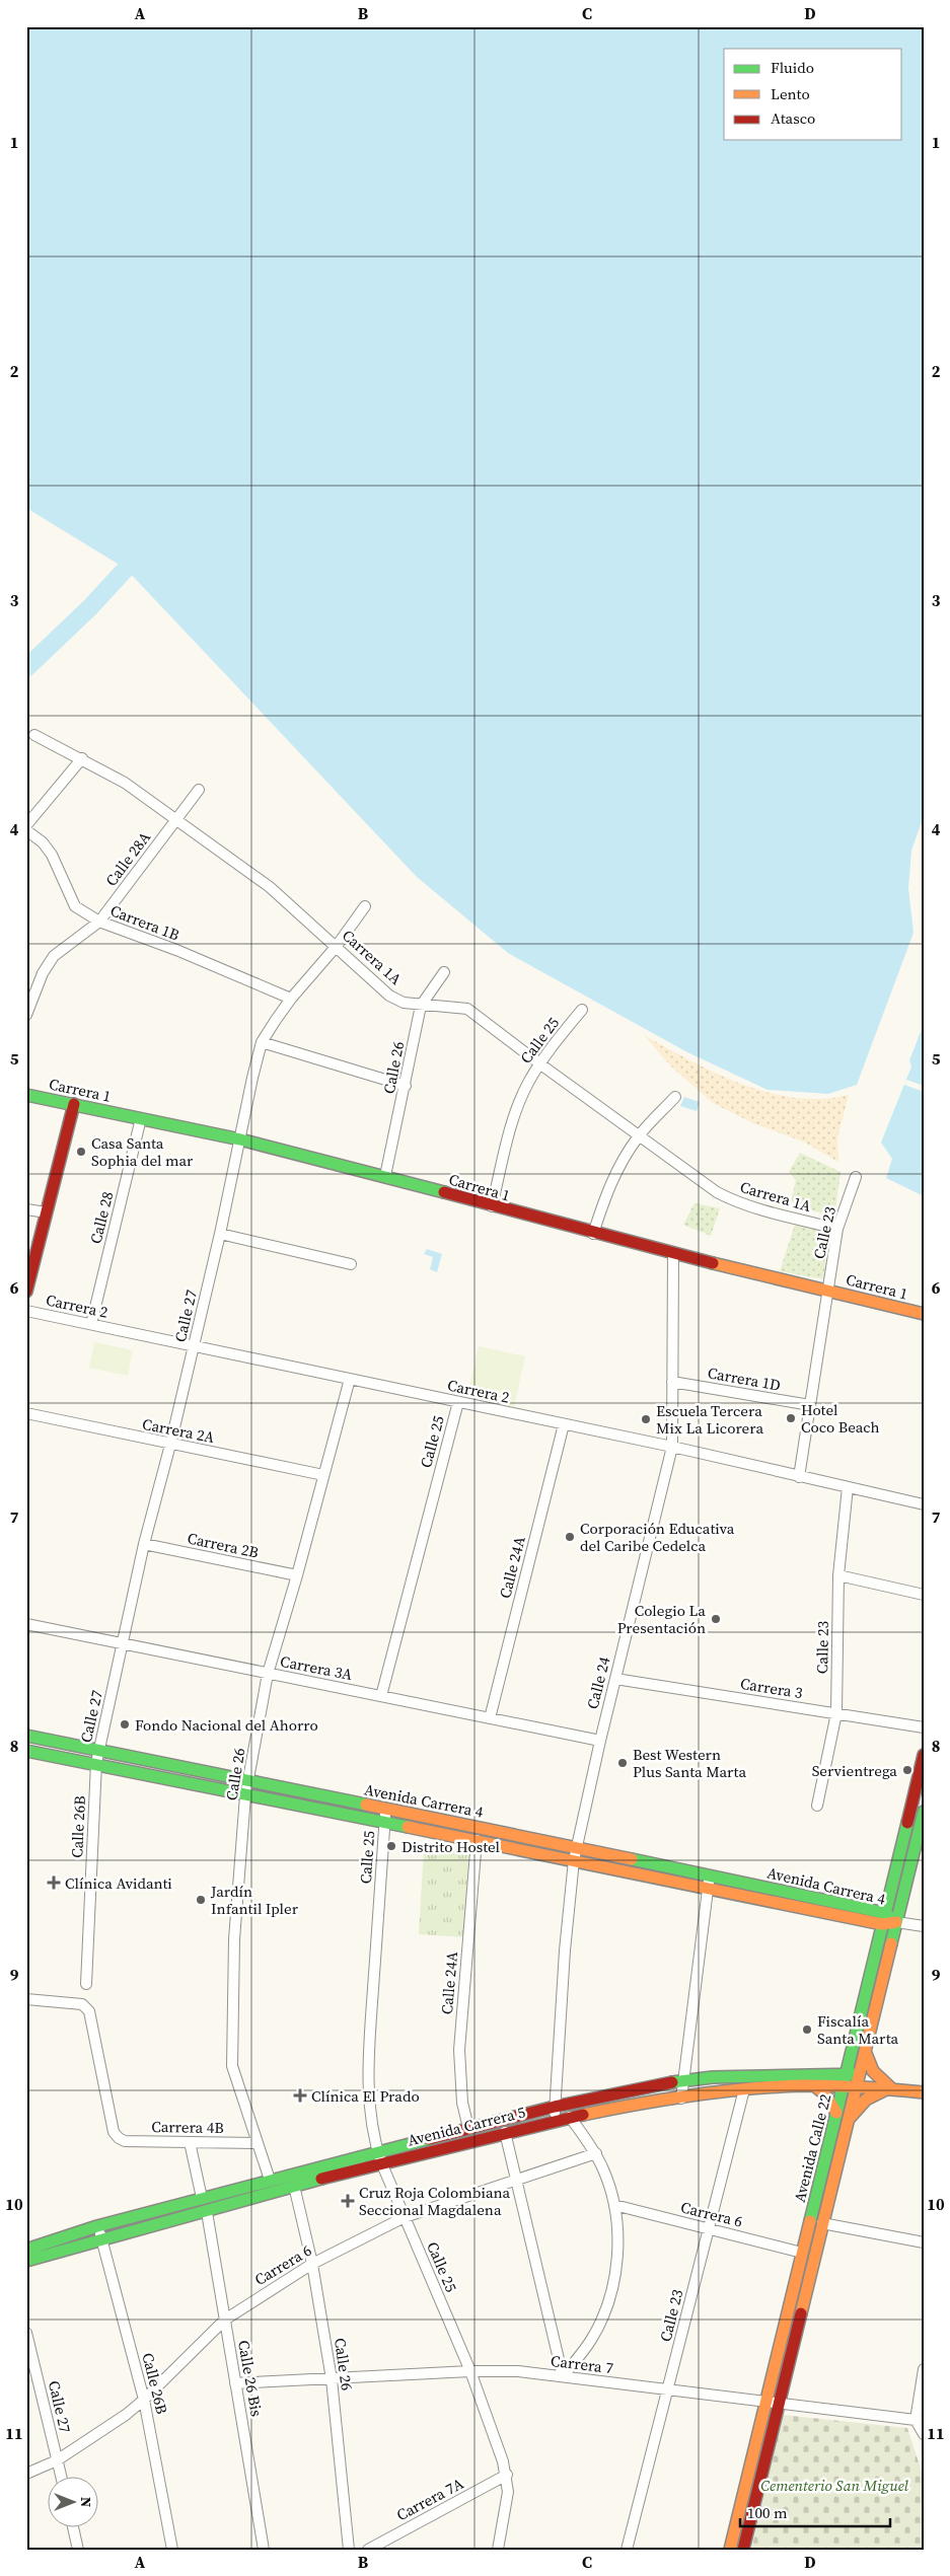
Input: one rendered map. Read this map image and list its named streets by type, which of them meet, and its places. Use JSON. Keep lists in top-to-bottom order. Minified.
{"streets":{"main road":["Carrera 1","Avenida Carrera 4","Avenida Carrera 5","Avenida Calle 22"],"street":["Calle 28A","Carrera 1B","Carrera 1A","Calle 25","Calle 26","Calle 28","Calle 23","Carrera 2","Calle 27","Carrera 1D","Carrera 2A","Carrera 2B","Calle 24A","Carrera 3A","Calle 24","Carrera 3","Calle 26B","Carrera 4B","Carrera 6","Carrera 7","Calle 26 Bis","Carrera 7A"]},"crossings":[["Calle 28A","Carrera 1B"],["Calle 28A","Carrera 1A"],["Carrera 1B","Calle 27"],["Carrera 1A","Calle 25"],["Carrera 1A","Calle 26"],["Carrera 1A","Calle 23"],["Carrera 1A","Calle 27"],["Calle 25","Carrera 1"],["Calle 25","Carrera 2"],["Calle 25","Carrera 3A"],["Calle 25","Avenida Carrera 4"],["Calle 25","Avenida Carrera 5"],["Calle 25","Carrera 6"],["Calle 25","Carrera 7"],["Calle 25","Carrera 7A"],["Calle 26","Carrera 1"],["Calle 26","Carrera 2"],["Calle 26","Carrera 2A"],["Calle 26","Carrera 2B"],["Calle 26","Carrera 3A"],["Calle 26","Avenida Carrera 4"],["Calle 26","Avenida Carrera 5"],["Calle 26","Carrera 4B"],["Calle 26","Carrera 6"],["Calle 26","Carrera 7"],["Carrera 1","Calle 28"],["Carrera 1","Calle 23"],["Carrera 1","Calle 27"],["Carrera 1","Calle 24"],["Calle 28","Carrera 2"],["Calle 23","Carrera 2"],["Calle 23","Carrera 1D"],["Calle 23","Carrera 3"],["Calle 23","Avenida Carrera 5"],["Calle 23","Carrera 6"],["Calle 23","Carrera 7"],["Carrera 2","Calle 27"],["Carrera 2","Calle 24A"],["Carrera 2","Calle 24"],["Calle 27","Carrera 2A"],["Calle 27","Carrera 2B"],["Calle 27","Carrera 3A"],["Calle 27","Avenida Carrera 4"],["Calle 27","Calle 26B"],["Calle 27","Carrera 6"],["Carrera 1D","Calle 24"],["Calle 24A","Carrera 3A"],["Calle 24A","Avenida Carrera 4"],["Calle 24A","Avenida Carrera 5"],["Carrera 3A","Calle 24"],["Calle 24","Carrera 3"],["Calle 24","Avenida Carrera 4"],["Calle 24","Avenida Carrera 5"],["Avenida Carrera 4","Calle 26B"],["Avenida Carrera 4","Avenida Calle 22"],["Calle 26B","Avenida Carrera 5"],["Calle 26B","Carrera 6"],["Avenida Carrera 5","Avenida Calle 22"],["Avenida Carrera 5","Calle 26 Bis"],["Avenida Calle 22","Carrera 6"],["Avenida Calle 22","Carrera 7"],["Carrera 6","Calle 26 Bis"],["Carrera 7","Calle 26 Bis"]],"parks":["Cementerio San Miguel"],"places":{"other":["Casa Santa Sophia del mar","Hotel Coco Beach","Escuela Tercera Mix La Licorera","Corporación Educativa del Caribe Cedelca","Colegio La Presentación","Fondo Nacional del Ahorro","Best Western Plus Santa Marta","Servientrega","Distrito Hostel","Jardín Infantil Ipler","Fiscalía Santa Marta"],"health":["Clínica Avidanti","Clínica El Prado","Cruz Roja Colombiana Seccional Magdalena"]},"legend":["Fluido","Lento","Atasco"],"scale_bar":"100 m","north":"right","grid":{"columns":["A","B","C","D"],"rows":["1","2","3","4","5","6","7","8","9","10","11"]}}
